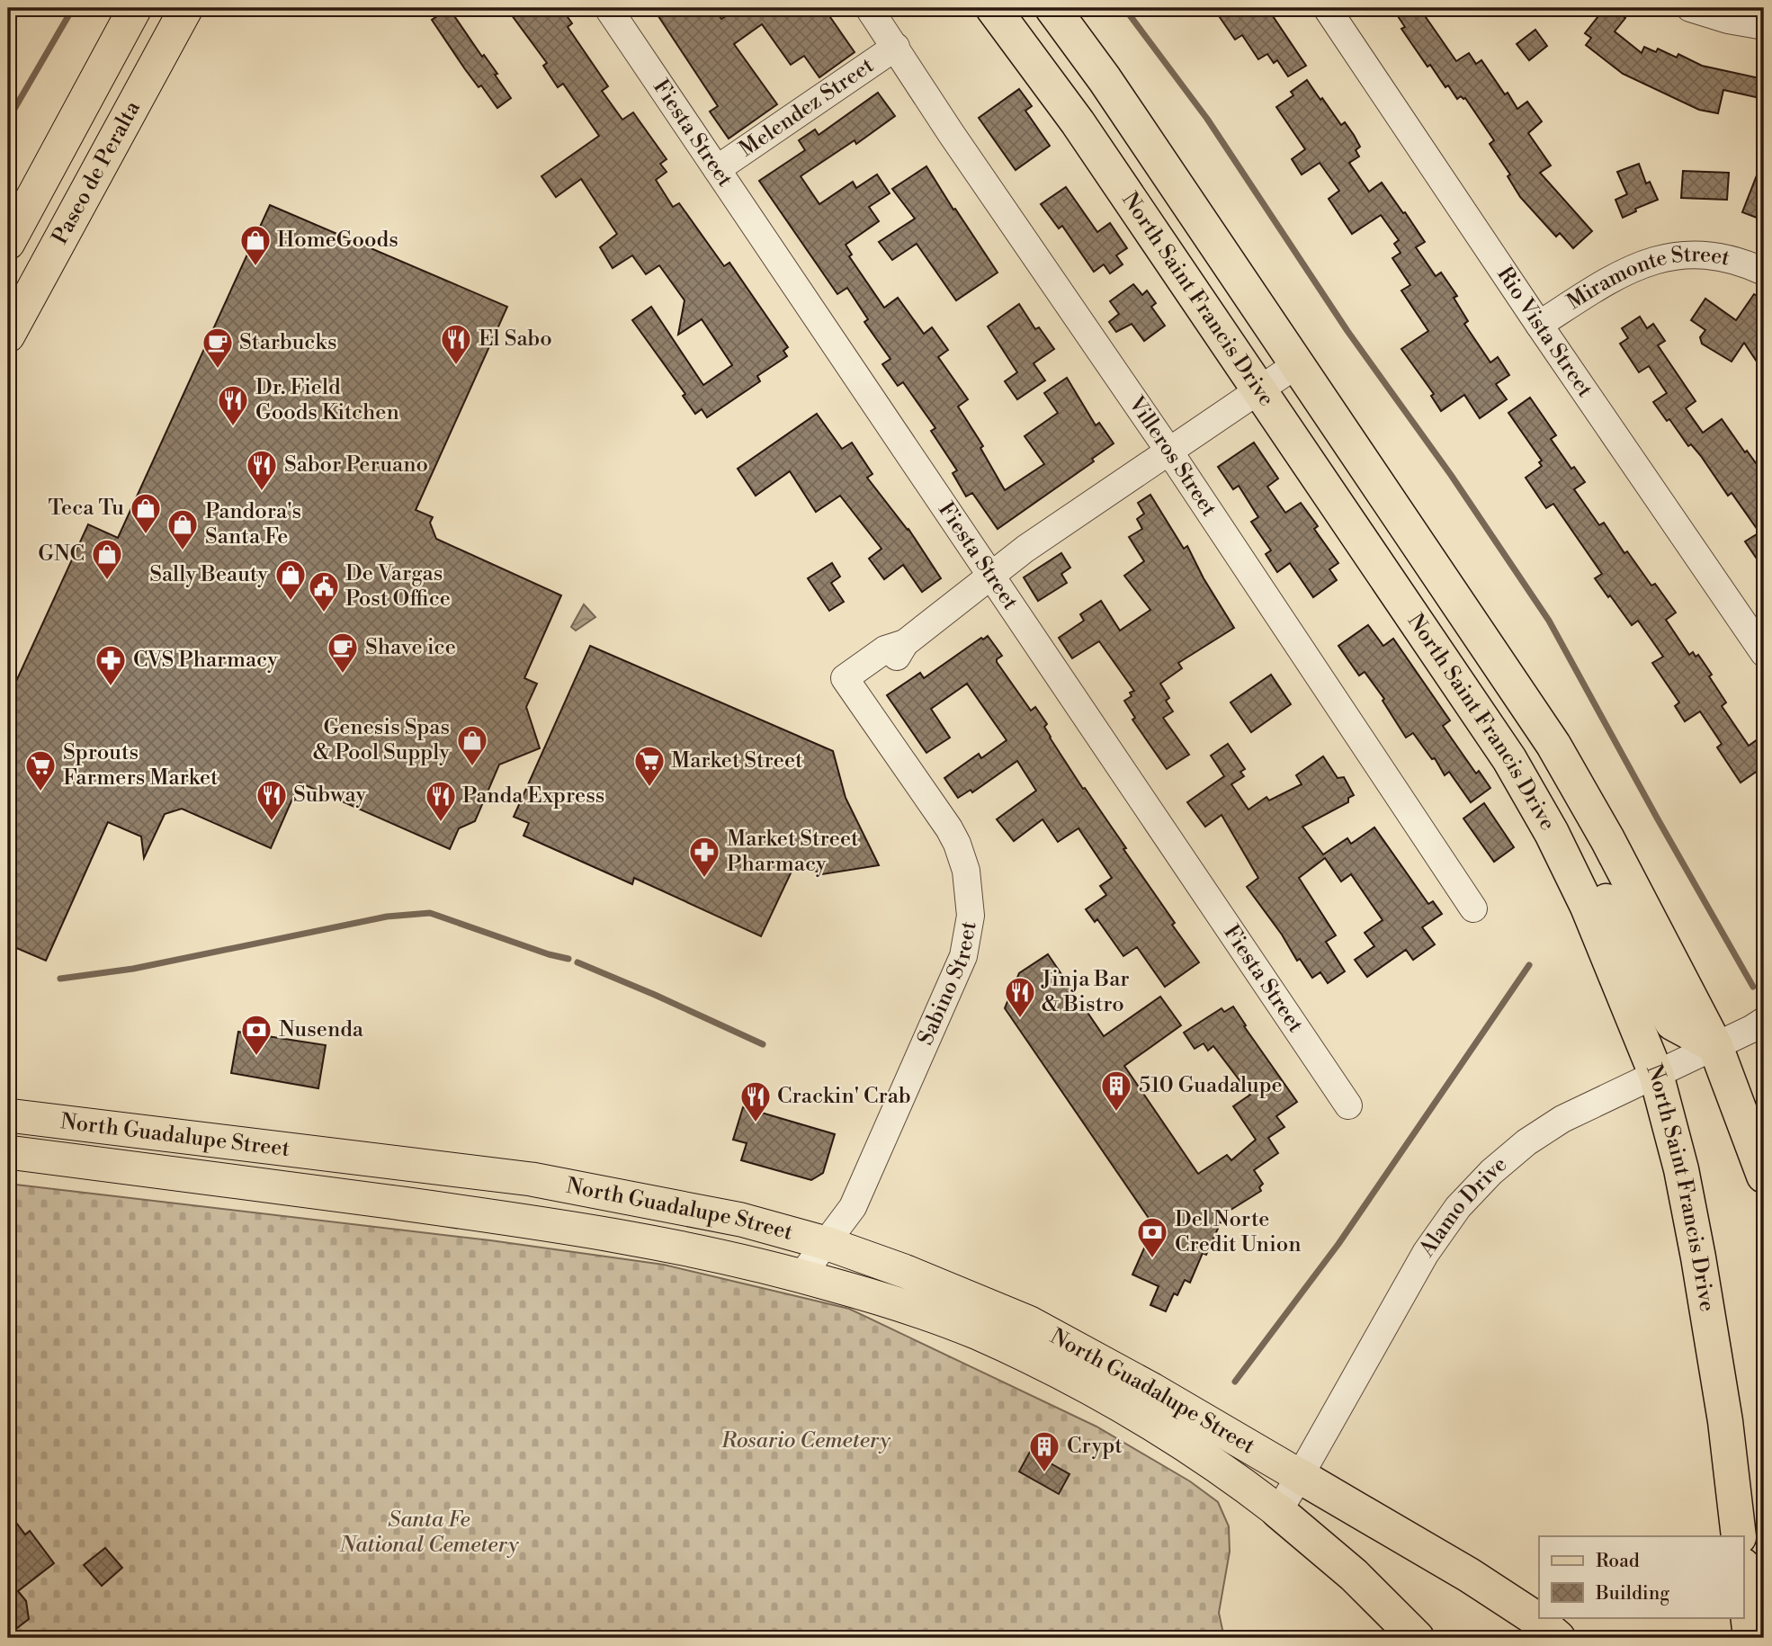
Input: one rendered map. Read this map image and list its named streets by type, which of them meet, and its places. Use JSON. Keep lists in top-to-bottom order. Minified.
{"streets":{"highway":["North Saint Francis Drive"],"main road":["Paseo de Peralta","North Guadalupe Street"],"street":["Melendez Street","Fiesta Street","Miramonte Street","Rio Vista Street","Villeros Street","Sabino Street","Alamo Drive"]},"crossings":[["Melendez Street","Fiesta Street"],["Melendez Street","Villeros Street"],["Fiesta Street","Sabino Street"],["Miramonte Street","Rio Vista Street"],["North Saint Francis Drive","Sabino Street"],["North Saint Francis Drive","Alamo Drive"],["Villeros Street","Sabino Street"],["Sabino Street","North Guadalupe Street"],["North Guadalupe Street","Alamo Drive"]],"parks":["Rosario Cemetery","Santa Fe National Cemetery"],"places":{"shop":["HomeGoods","Teca Tu","Pandora's Santa Fe","GNC","Sally Beauty","Genesis Spas & Pool Supply"],"restaurant":["El Sabo","Dr. Field Goods Kitchen","Sabor Peruano","Subway","Panda Express","Jinja Bar & Bistro","Crackin' Crab"],"cafe":["Starbucks","Shave ice"],"public building":["De Vargas Post Office"],"pharmacy":["CVS Pharmacy","Market Street Pharmacy"],"supermarket":["Market Street","Sprouts Farmers Market"],"bank":["Nusenda","Del Norte Credit Union"],"building":["510 Guadalupe","Crypt"]},"legend":["Road","Building"]}
